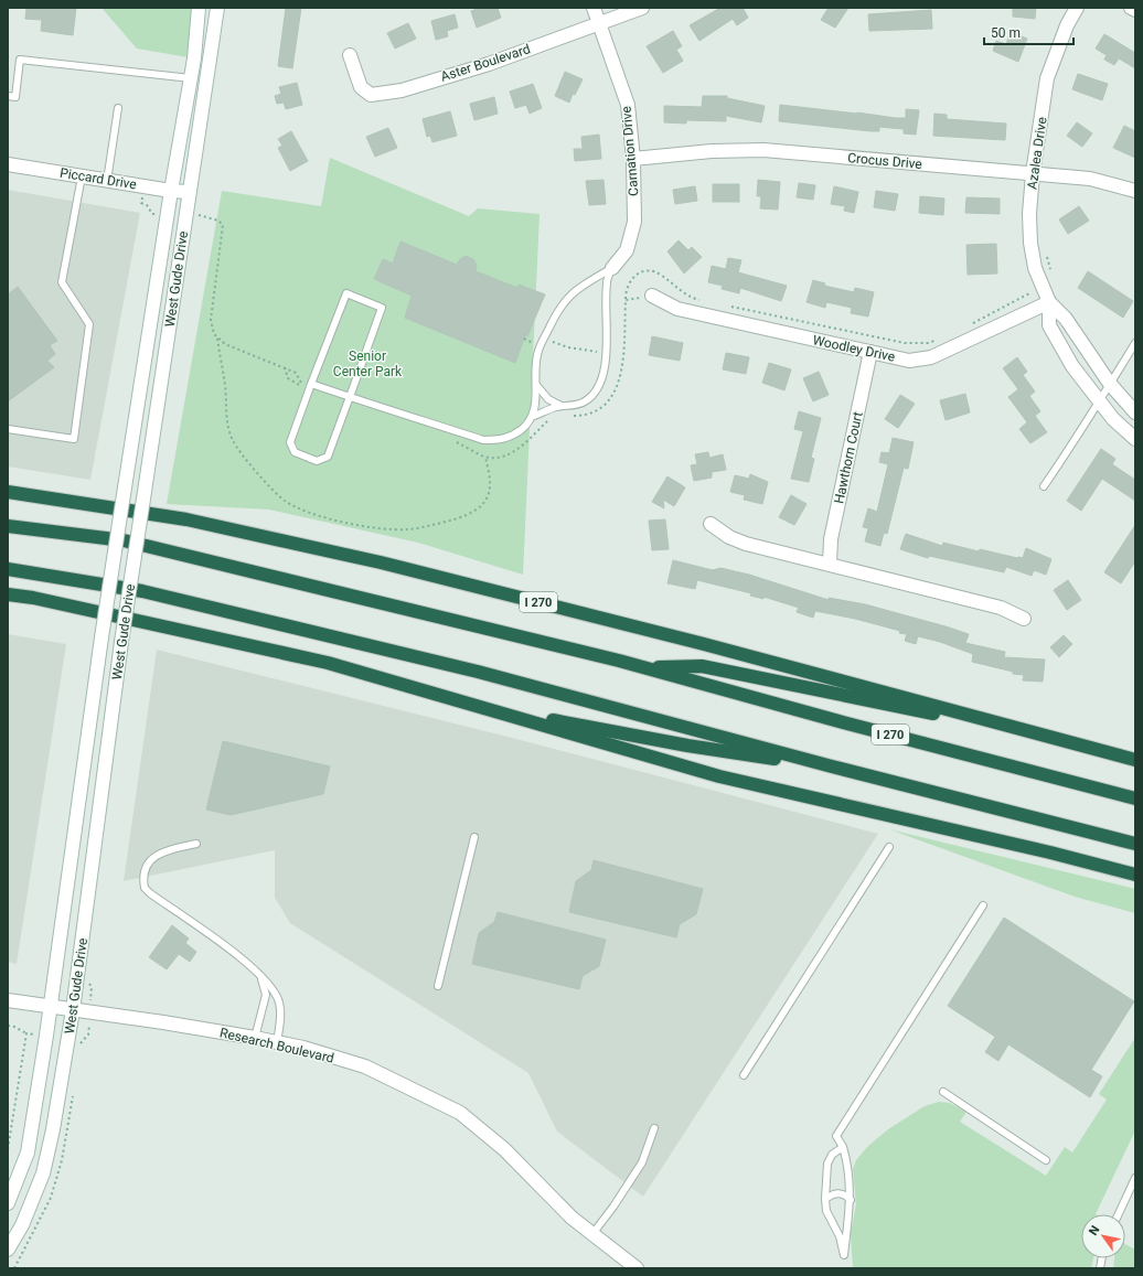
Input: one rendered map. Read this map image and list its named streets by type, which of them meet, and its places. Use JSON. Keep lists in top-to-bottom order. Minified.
{"streets":{"highway":["I 270"],"street":["Aster Boulevard","Carnation Drive","Azalea Drive","Crocus Drive","Piccard Drive","West Gude Drive","Woodley Drive","Hawthorn Court","Research Boulevard"]},"crossings":[["Aster Boulevard","Carnation Drive"],["Carnation Drive","Crocus Drive"],["Azalea Drive","Crocus Drive"],["Azalea Drive","Woodley Drive"],["Piccard Drive","West Gude Drive"],["West Gude Drive","Research Boulevard"],["Woodley Drive","Hawthorn Court"]],"parks":["Senior Center Park"],"scale_bar":"50 m","north":"top left"}
